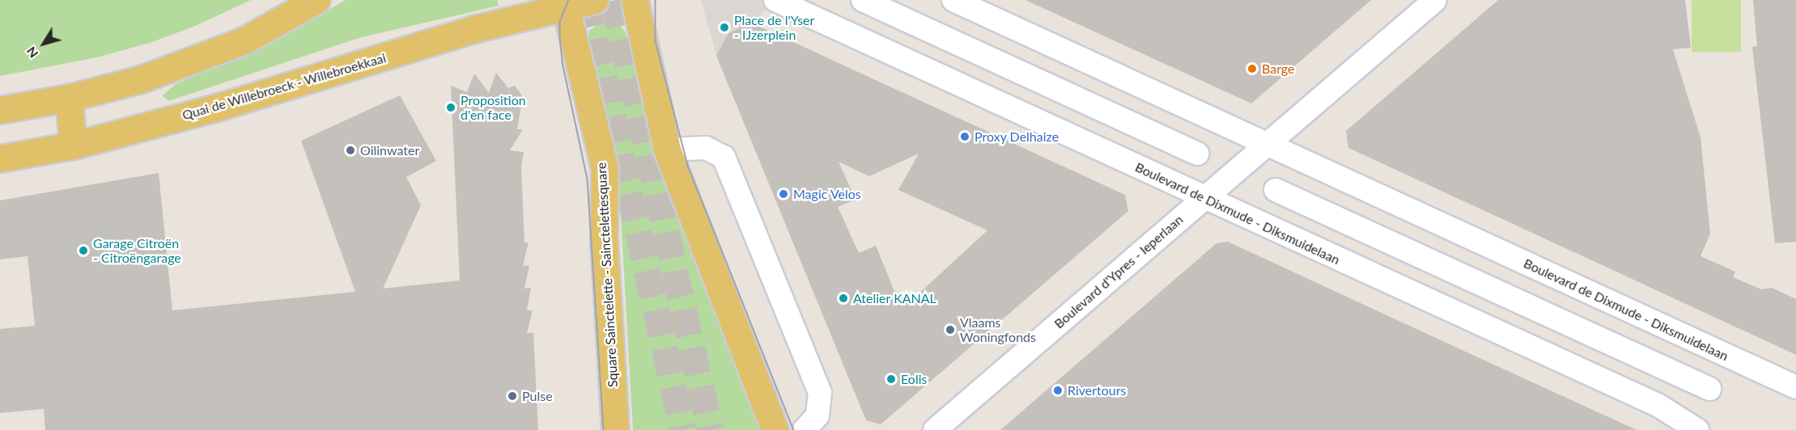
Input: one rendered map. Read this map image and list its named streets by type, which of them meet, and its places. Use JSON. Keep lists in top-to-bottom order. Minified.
{"streets":{"main road":["Quai de Willebroeck - Willebroekkaai","Square Sainctelette - Sainctelettesquare"],"street":["Boulevard de Dixmude - Diksmuidelaan","Boulevard d'Ypres - Ieperlaan"]},"crossings":[["Quai de Willebroeck - Willebroekkaai","Square Sainctelette - Sainctelettesquare"],["Boulevard de Dixmude - Diksmuidelaan","Boulevard d'Ypres - Ieperlaan"]],"places":["Place de l'Yser - IJzerplein","Barge","Proposition d'en face","Proxy Delhaize","Oilinwater","Magic Velos","Garage Citroën - Citroëngarage","Atelier KANAL","Vlaams Woningfonds","Eolis","Rivertours","Pulse"],"north":"bottom left"}
